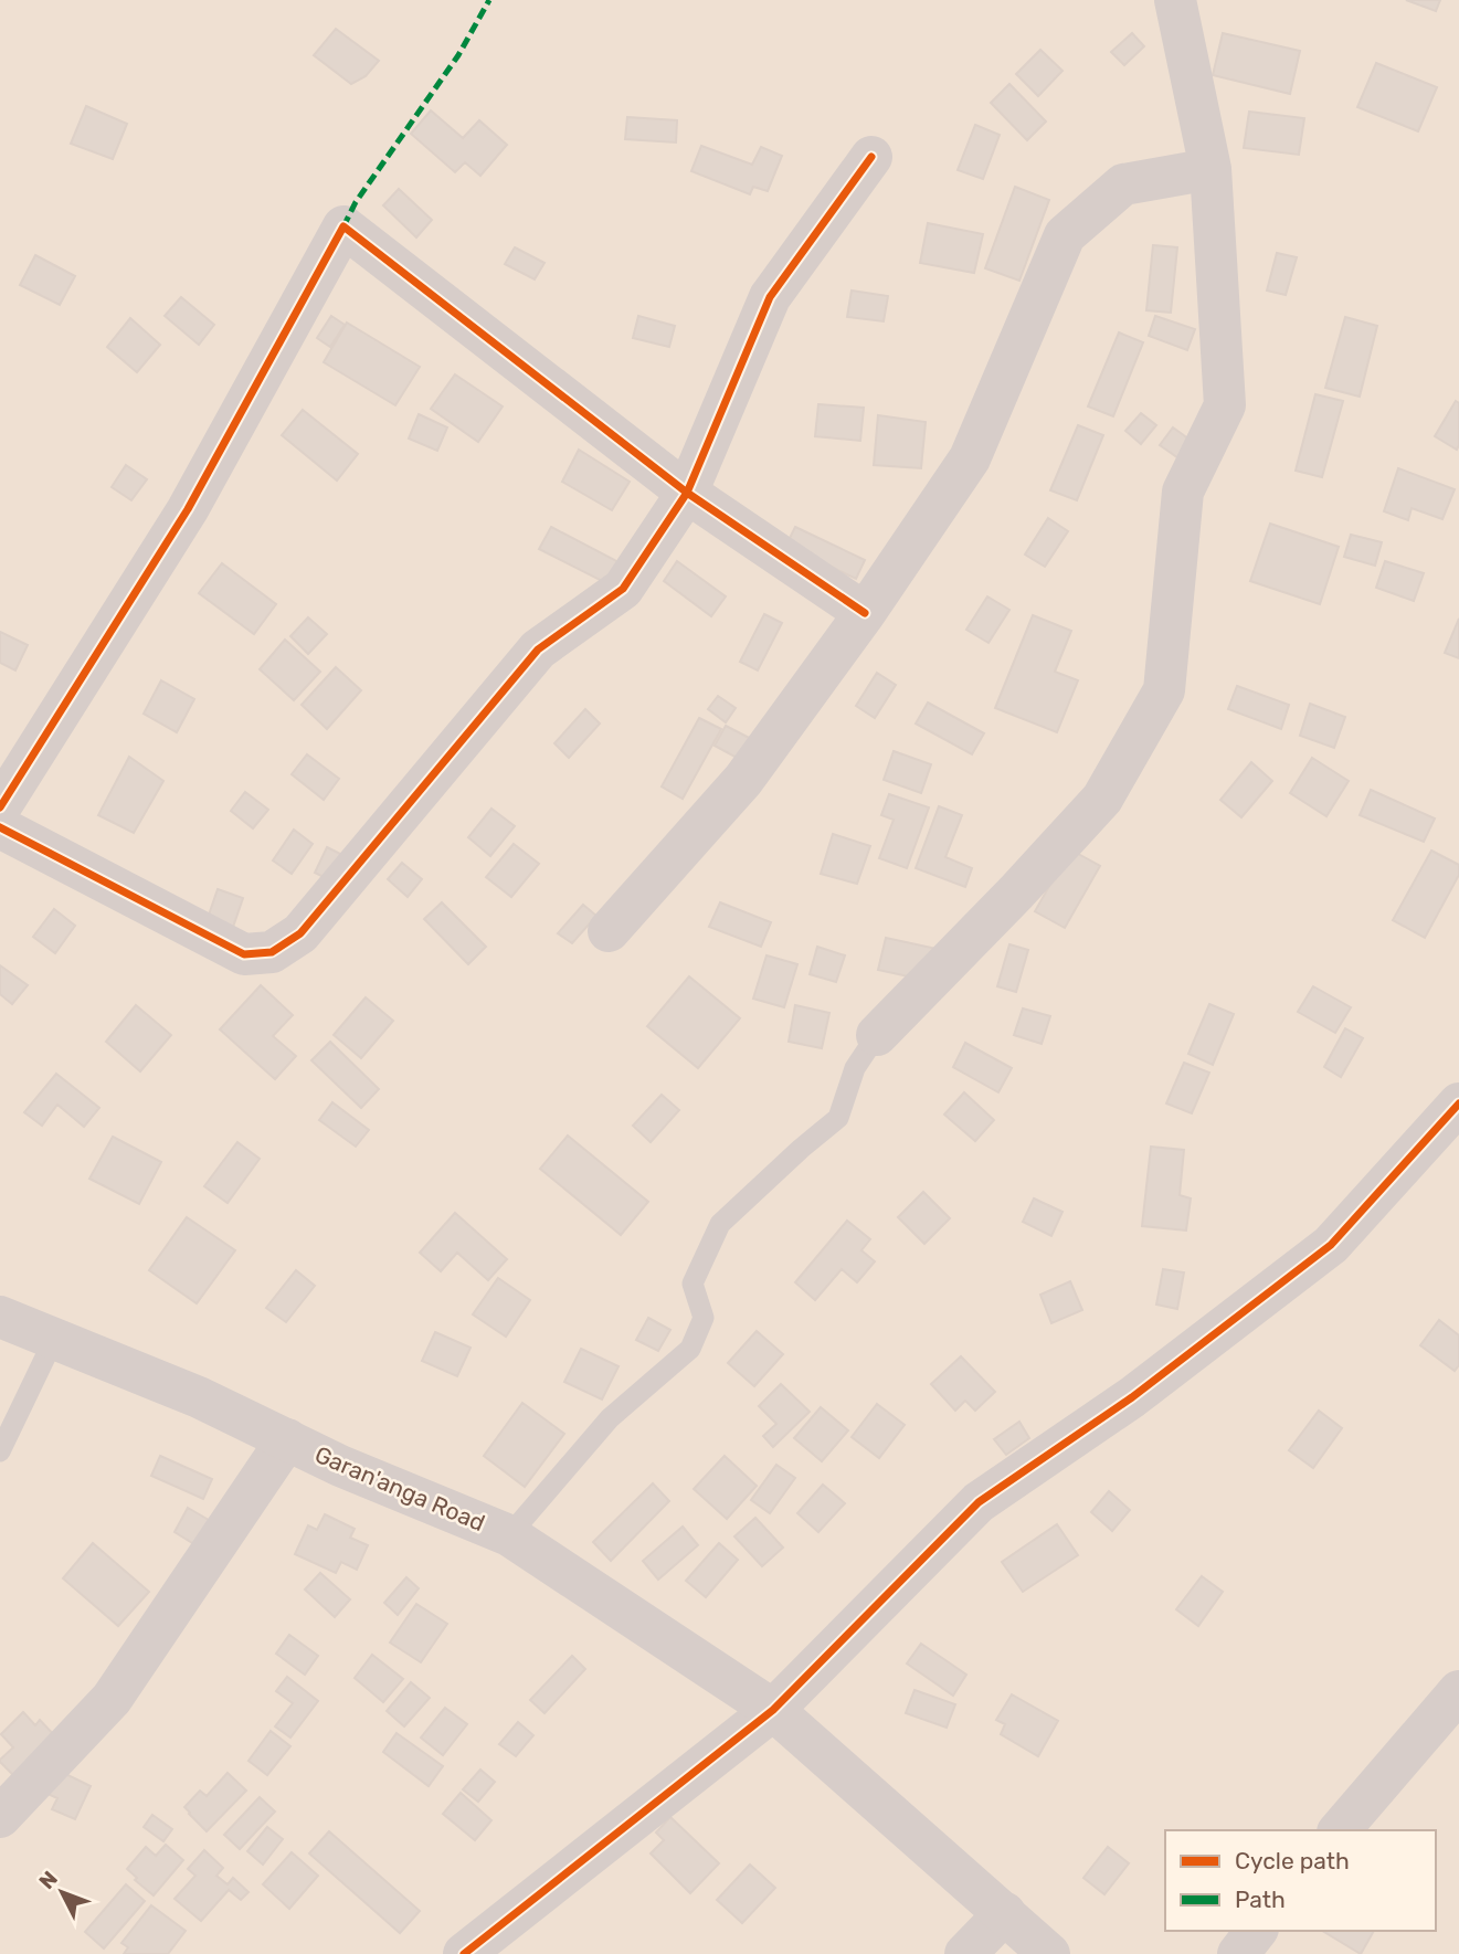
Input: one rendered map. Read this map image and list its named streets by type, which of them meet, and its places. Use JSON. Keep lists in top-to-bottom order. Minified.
{"streets":{"street":["Garan'anga Road"]},"legend":["Cycle path","Path"],"north":"top left"}
